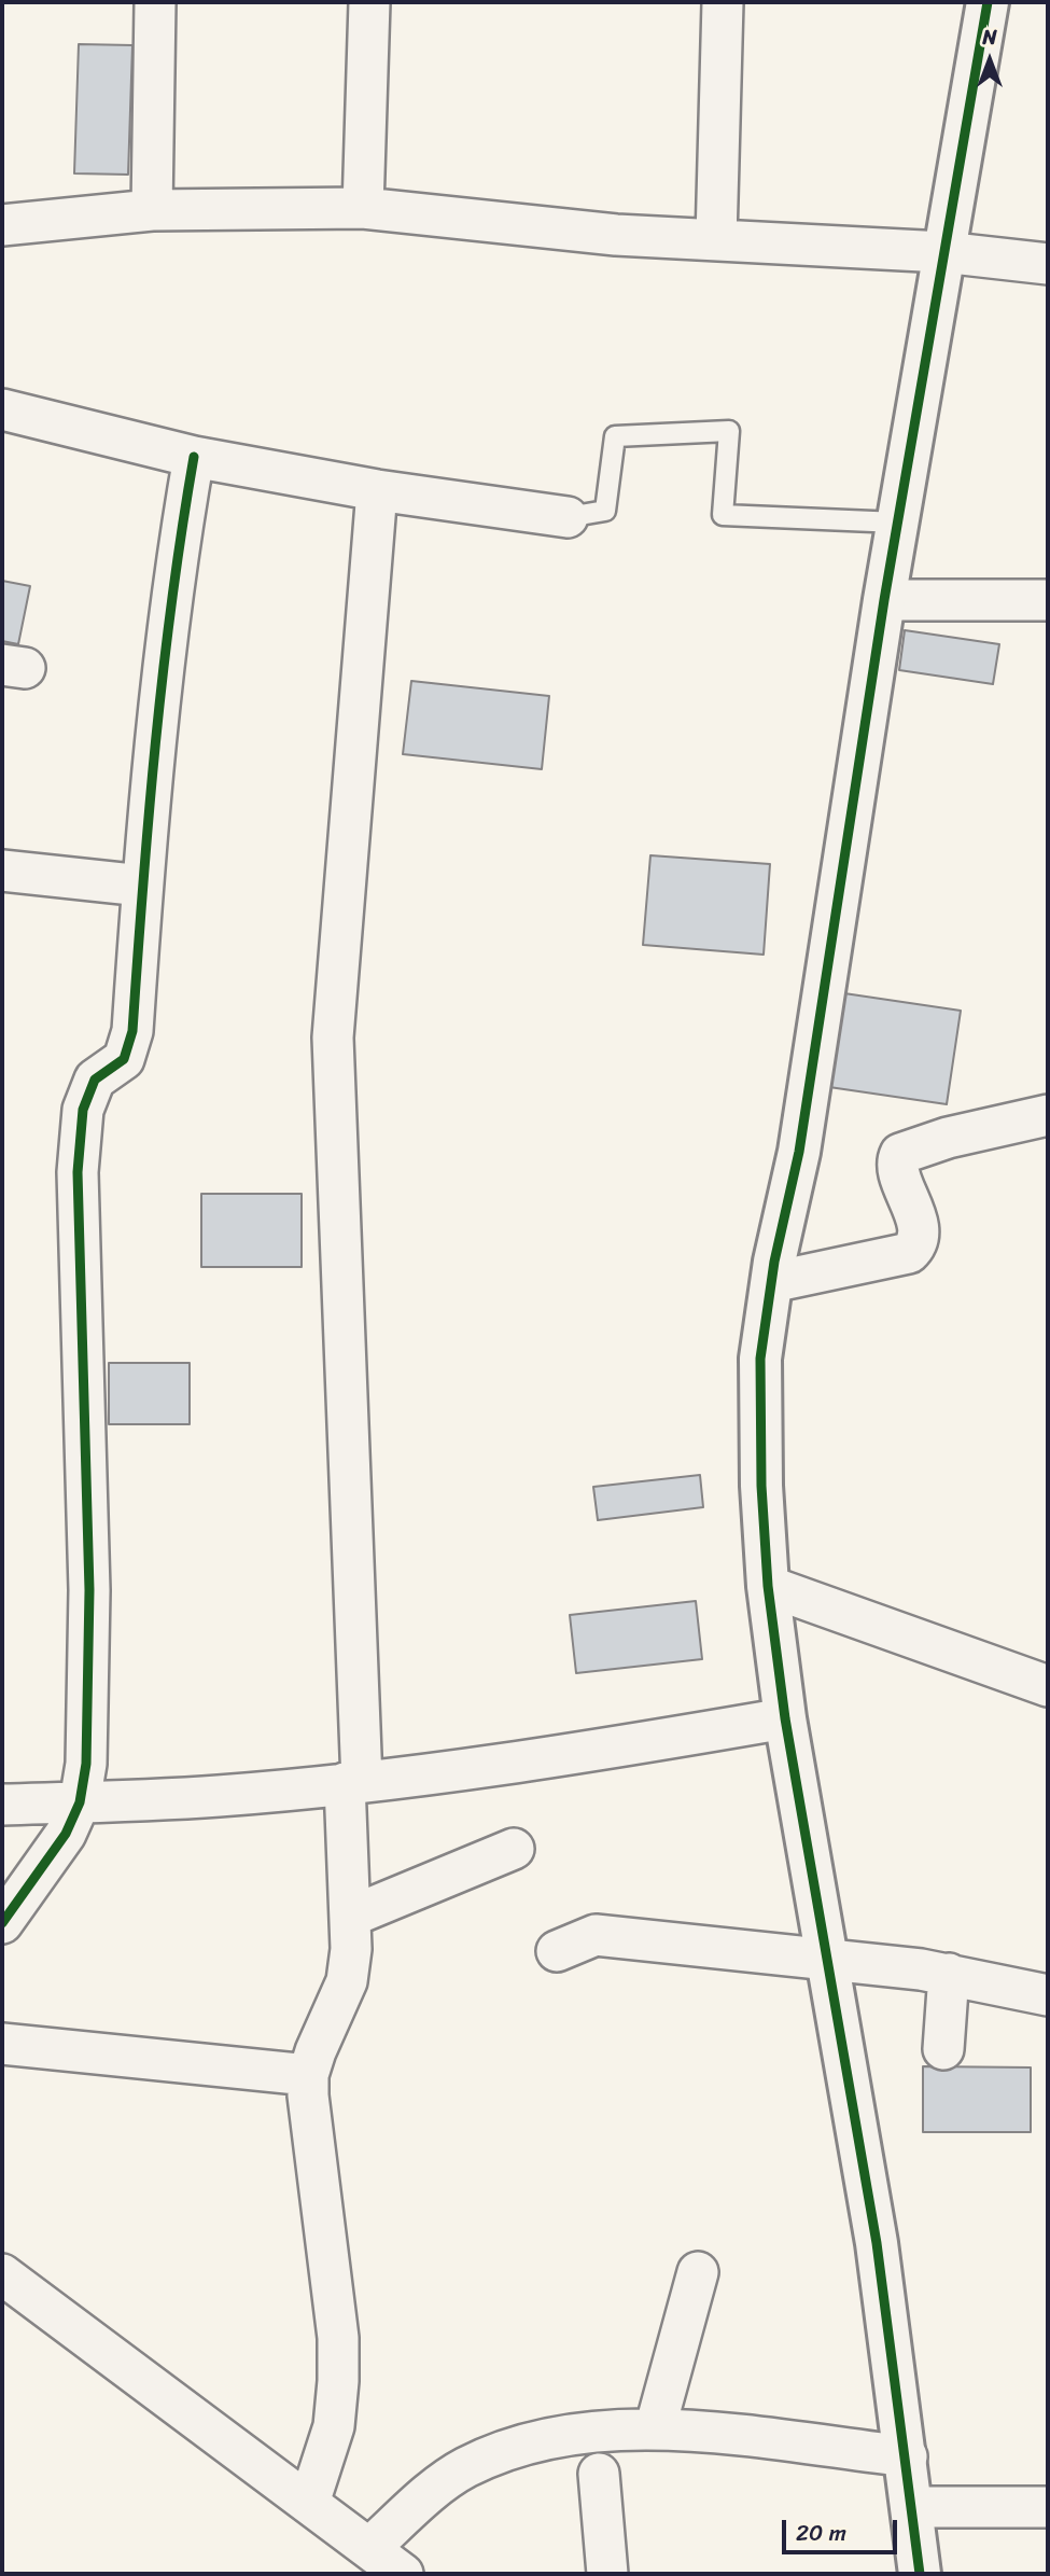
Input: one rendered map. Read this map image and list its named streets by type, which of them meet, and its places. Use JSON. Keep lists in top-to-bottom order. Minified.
{"scale_bar":"20 m","north":"top"}
